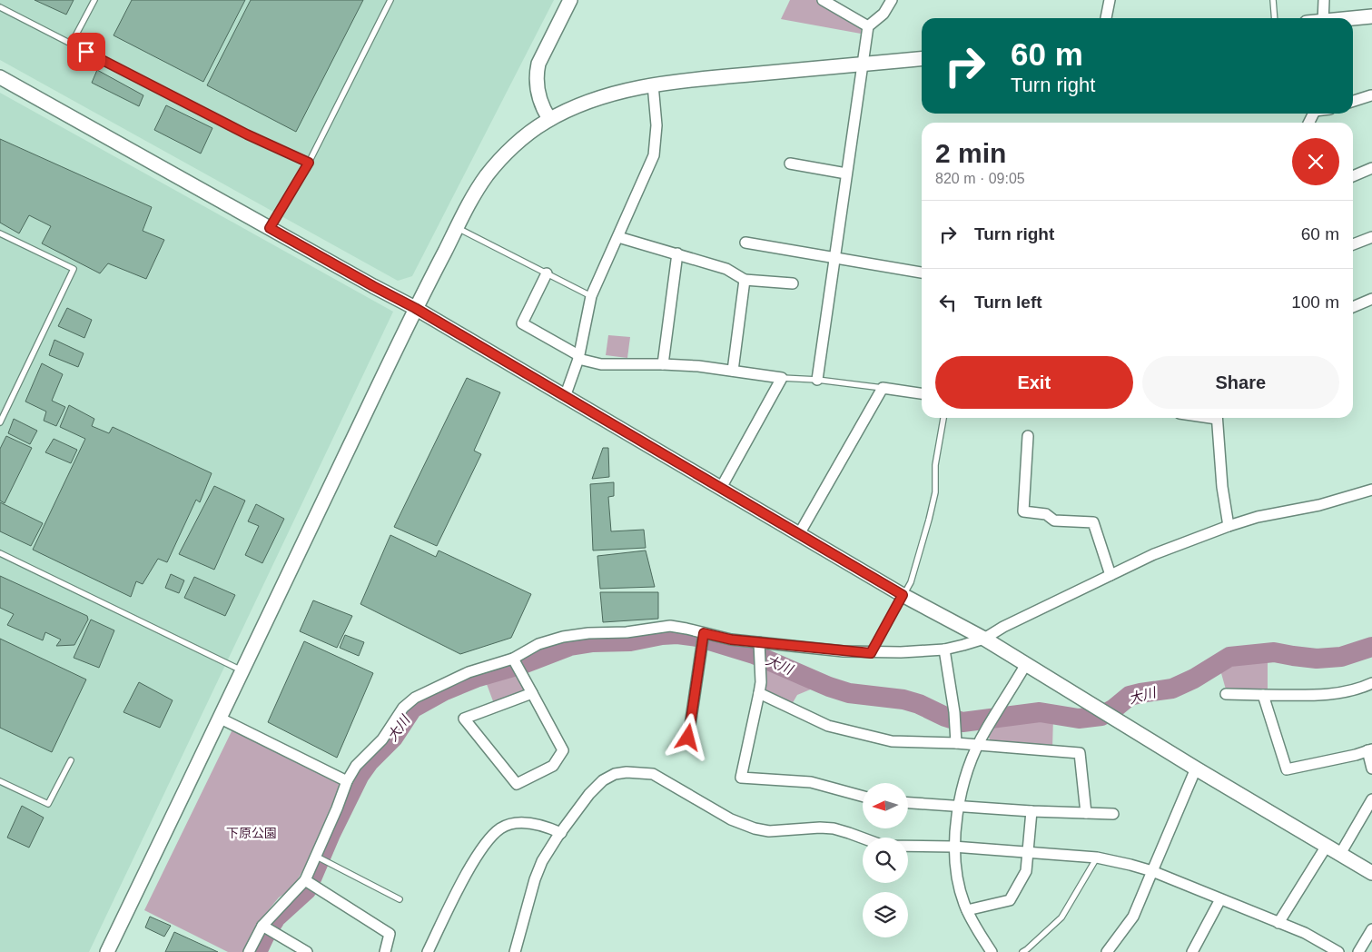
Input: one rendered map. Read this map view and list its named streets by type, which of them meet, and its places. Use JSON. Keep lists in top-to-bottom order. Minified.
{"water":["大川"],"parks":["下原公園"],"north":"left","page":{"turn":["60 m","Turn right"],"heading":["2 min","820 m · 09:05"],"list":[{"name":"Turn right","value":"60 m"},{"name":"Turn left","value":"100 m"}],"buttons":["Exit","Share"]}}
